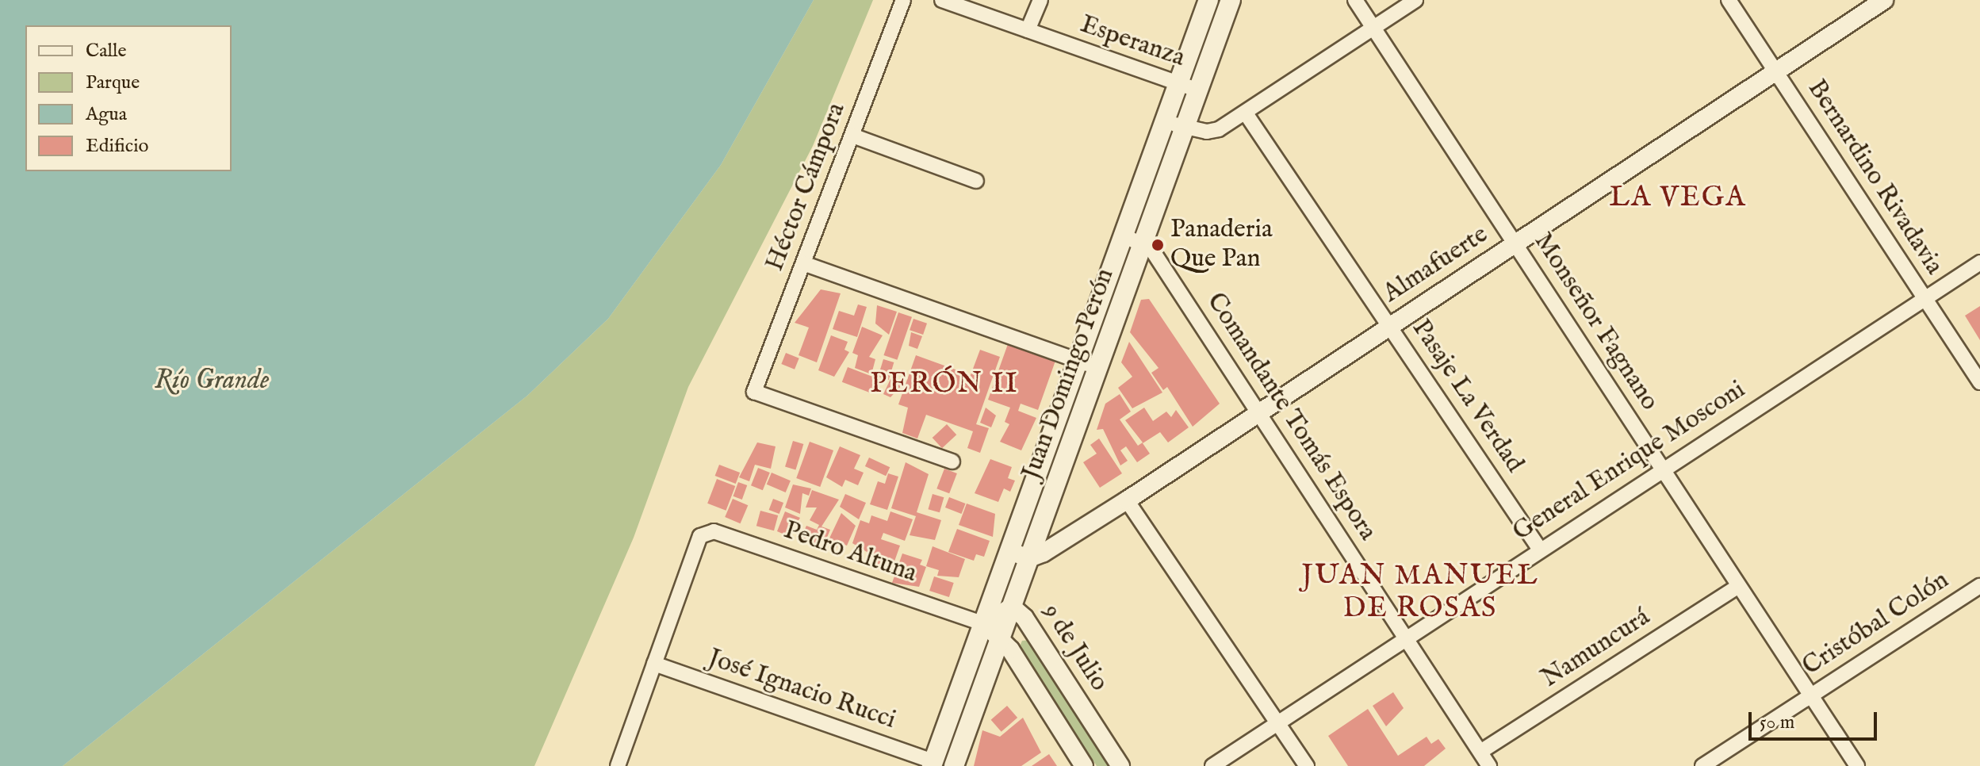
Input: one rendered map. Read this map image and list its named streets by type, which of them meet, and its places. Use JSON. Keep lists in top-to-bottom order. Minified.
{"streets":{"main road":["Juan Domingo Perón"],"street":["Esperanza","Bernardino Rivadavia","Héctor Cámpora","Almafuerte","Monseñor Fagnano","Pasaje La Verdad","Comandante Tomás Espora","General Enrique Mosconi","Pedro Altuna","Cristóbal Colón","9 de Julio","Namuncurá","José Ignacio Rucci"]},"crossings":[["Esperanza","Juan Domingo Perón"],["Bernardino Rivadavia","Almafuerte"],["Bernardino Rivadavia","General Enrique Mosconi"],["Almafuerte","Monseñor Fagnano"],["Almafuerte","Juan Domingo Perón"],["Almafuerte","Pasaje La Verdad"],["Almafuerte","Comandante Tomás Espora"],["Monseñor Fagnano","General Enrique Mosconi"],["Monseñor Fagnano","Cristóbal Colón"],["Monseñor Fagnano","Namuncurá"],["Juan Domingo Perón","Comandante Tomás Espora"],["Juan Domingo Perón","Pedro Altuna"],["Juan Domingo Perón","9 de Julio"],["Juan Domingo Perón","José Ignacio Rucci"],["Pasaje La Verdad","General Enrique Mosconi"],["Comandante Tomás Espora","General Enrique Mosconi"],["Comandante Tomás Espora","Namuncurá"],["Pedro Altuna","9 de Julio"],["Pedro Altuna","José Ignacio Rucci"]],"districts":["LA VEGA","PERÓN II","JUAN MANUEL DE ROSAS"],"water":["Río Grande"],"places":["Panaderia Que Pan"],"legend":["Calle","Parque","Agua","Edificio"],"scale_bar":"50 m"}
